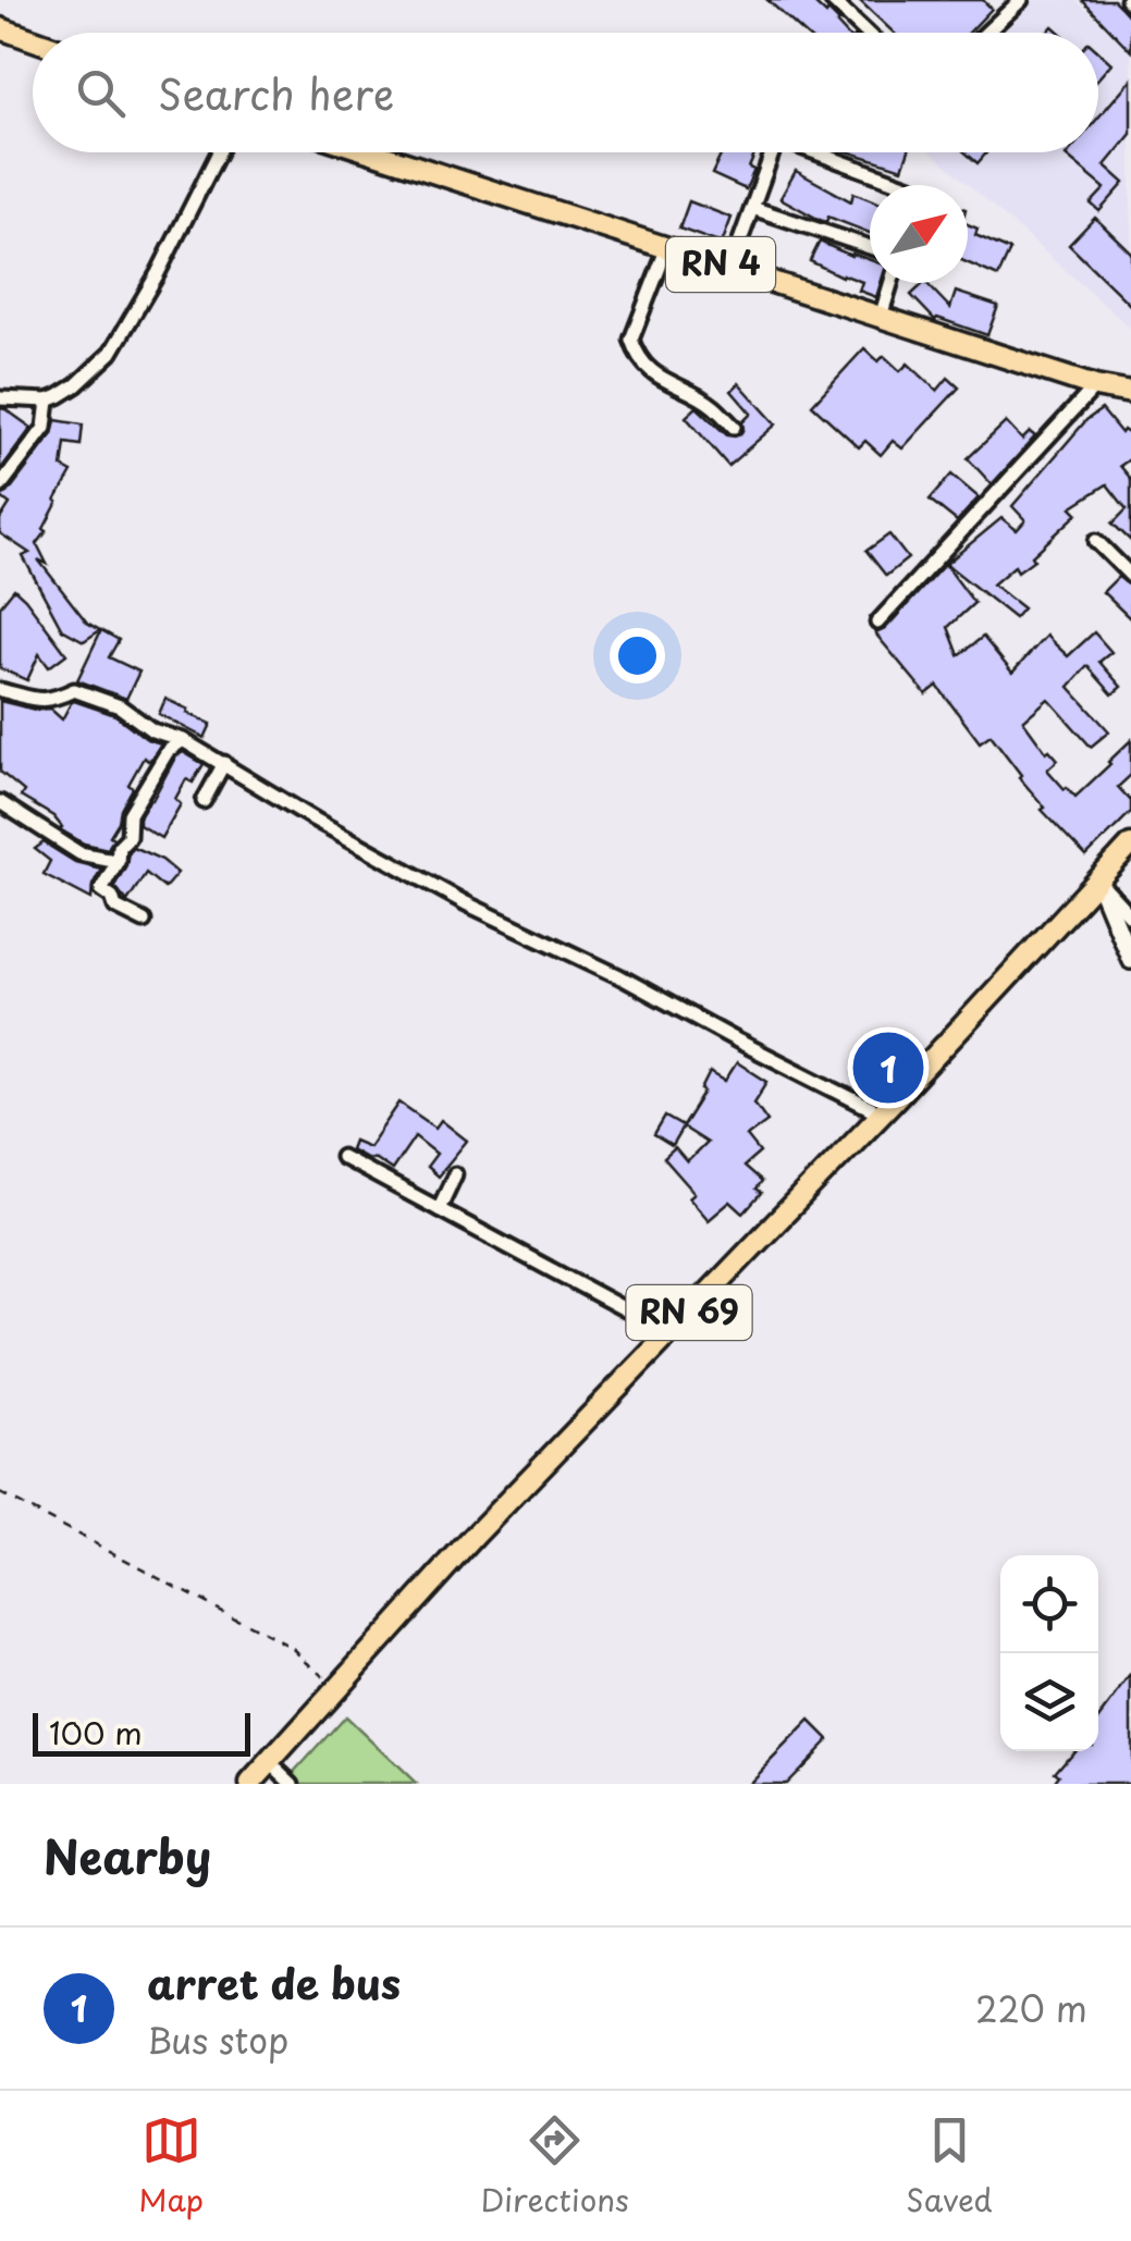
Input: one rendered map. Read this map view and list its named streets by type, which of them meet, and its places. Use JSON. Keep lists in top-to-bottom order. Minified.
{"streets":{"main road":["RN 4","RN 69"]},"scale_bar":"100 m","north":"top right","page":{"search":"Search here","pins":"1","scale":"100 m","heading":"Nearby","list":[{"mark":"1","name":"arret de bus","note":"Bus stop","value":"220 m"}],"nav":["Map","Directions","Saved"]}}
